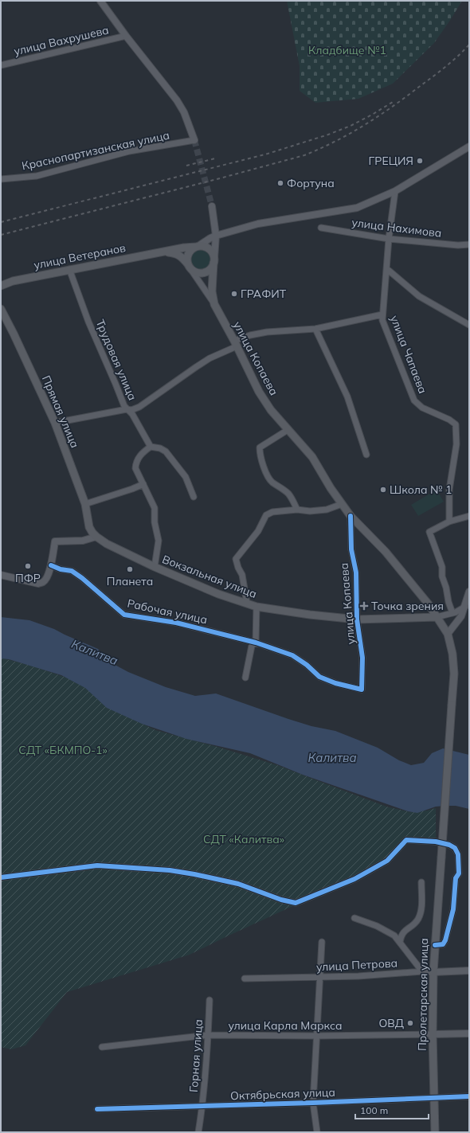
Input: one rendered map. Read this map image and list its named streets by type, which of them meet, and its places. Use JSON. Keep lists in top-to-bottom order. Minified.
{"streets":{"main road":["улица Ветеранов","улица Копаева","Прямая улица","Вокзальная улица","Пролетарская улица"],"street":["улица Вахрушева","Краснопартизанская улица","улица Нахимова","улица Чапаева","Трудовая улица","Рабочая улица","улица Петрова","улица Карла Маркса","Горная улица","Октябрьская улица"]},"crossings":[["улица Нахимова","улица Чапаева"],["улица Ветеранов","улица Копаева"],["улица Ветеранов","Трудовая улица"],["улица Копаева","Вокзальная улица"],["улица Копаева","Рабочая улица"],["улица Копаева","Пролетарская улица"],["Прямая улица","Вокзальная улица"],["улица Петрова","Пролетарская улица"],["Пролетарская улица","улица Карла Маркса"],["Пролетарская улица","Октябрьская улица"],["улица Карла Маркса","Горная улица"],["Горная улица","Октябрьская улица"]],"water":["Калитва"],"parks":["Кладбище №1","СДТ «БКМПО-1»","СДТ «Калитва»"],"places":{"other":["ГРЕЦИЯ","Фортуна","ГРАФИТ","Школа № 1","ПФР","Планета","ОВД"],"health":["Точка зрения"]},"scale_bar":"100 m"}
